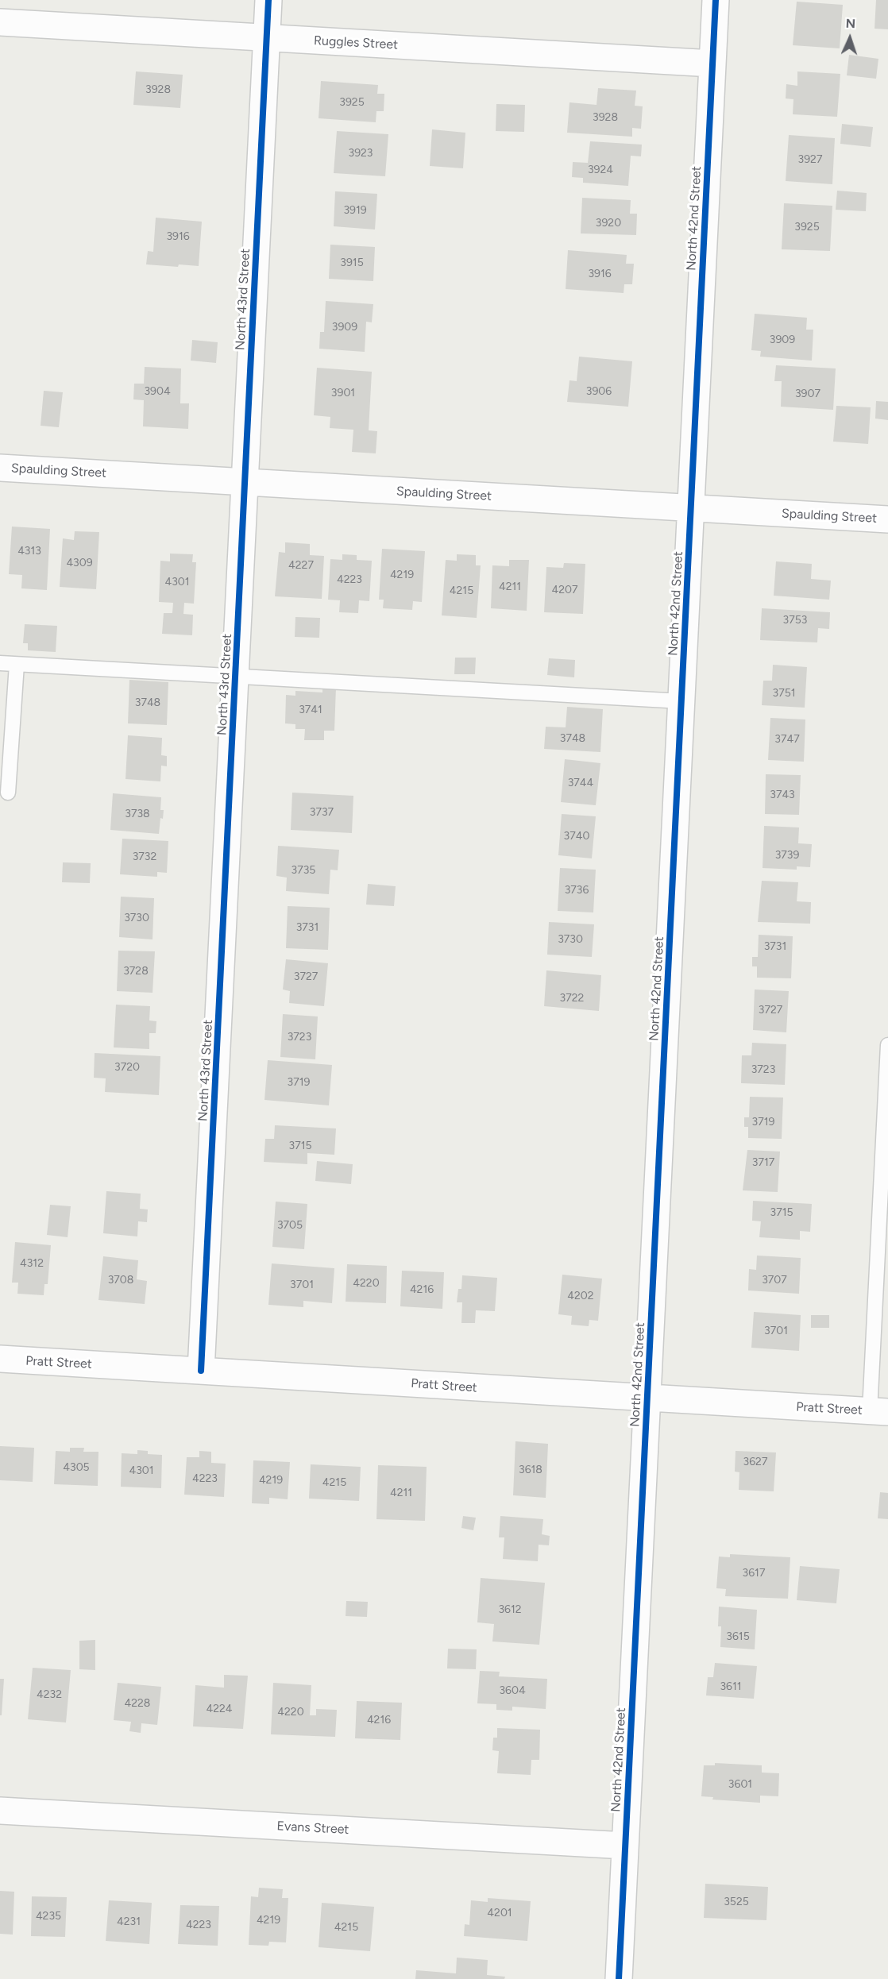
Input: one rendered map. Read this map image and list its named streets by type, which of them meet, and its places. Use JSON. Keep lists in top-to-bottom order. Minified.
{"streets":{"street":["Ruggles Street","North 42nd Street","North 43rd Street","Spaulding Street","Pratt Street","Evans Street"]},"crossings":[["Ruggles Street","North 42nd Street"],["Ruggles Street","North 43rd Street"],["North 42nd Street","Spaulding Street"],["North 42nd Street","Pratt Street"],["North 42nd Street","Evans Street"],["North 43rd Street","Spaulding Street"],["North 43rd Street","Pratt Street"]],"house_numbers":["3928","3925","3928","3923","3927","3924","3919","3920","3925","3916","3915","3916","3909","3909","3904","3906","3901","3907","4313","4309","4227","4219","4223","4301","4211","4207","4215","3753","3751","3748","3741","3748","3747","3744","3743","3737","3738","3740","3739","3732","3735","3736","3730","3731","3730","3731","3728","3727","3722","3727","3723","3720","3723","3719","3719","3715","3717","3715","3705","4312","3708","3707","4220","3701","4216","4202","3701","3627","4305","3618","4301","4223","4219","4215","4211","3617","3612","3615","3611","3604","4232","4228","4224","4220","4216","3601","3525","4201","4235","4219","4231","4223","4215"],"north":"top"}
